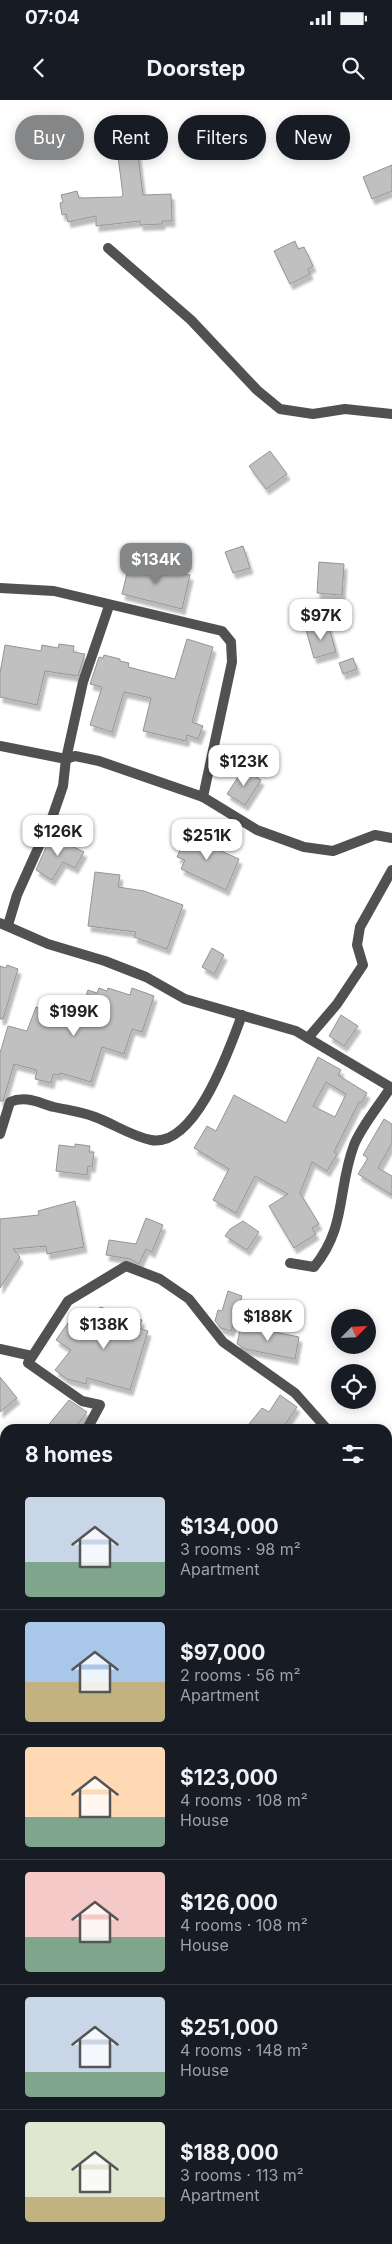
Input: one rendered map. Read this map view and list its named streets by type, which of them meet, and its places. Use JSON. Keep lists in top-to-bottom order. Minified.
{"north":"top right","page":{"status":"07:04","header":"Doorstep","chip":["Buy","Rent","Filters","New"],"price":["$134K","$97K","$123K","$126K","$251K","$199K","$188K","$138K"],"heading":"8 homes","list":[{"name":"$134,000","note":"3 rooms · 98 m² · Apartment"},{"name":"$97,000","note":"2 rooms · 56 m² · Apartment"},{"name":"$123,000","note":"4 rooms · 108 m² · House"},{"name":"$126,000","note":"4 rooms · 108 m² · House"},{"name":"$251,000","note":"4 rooms · 148 m² · House"},{"name":"$188,000","note":"3 rooms · 113 m² · Apartment"}]}}
